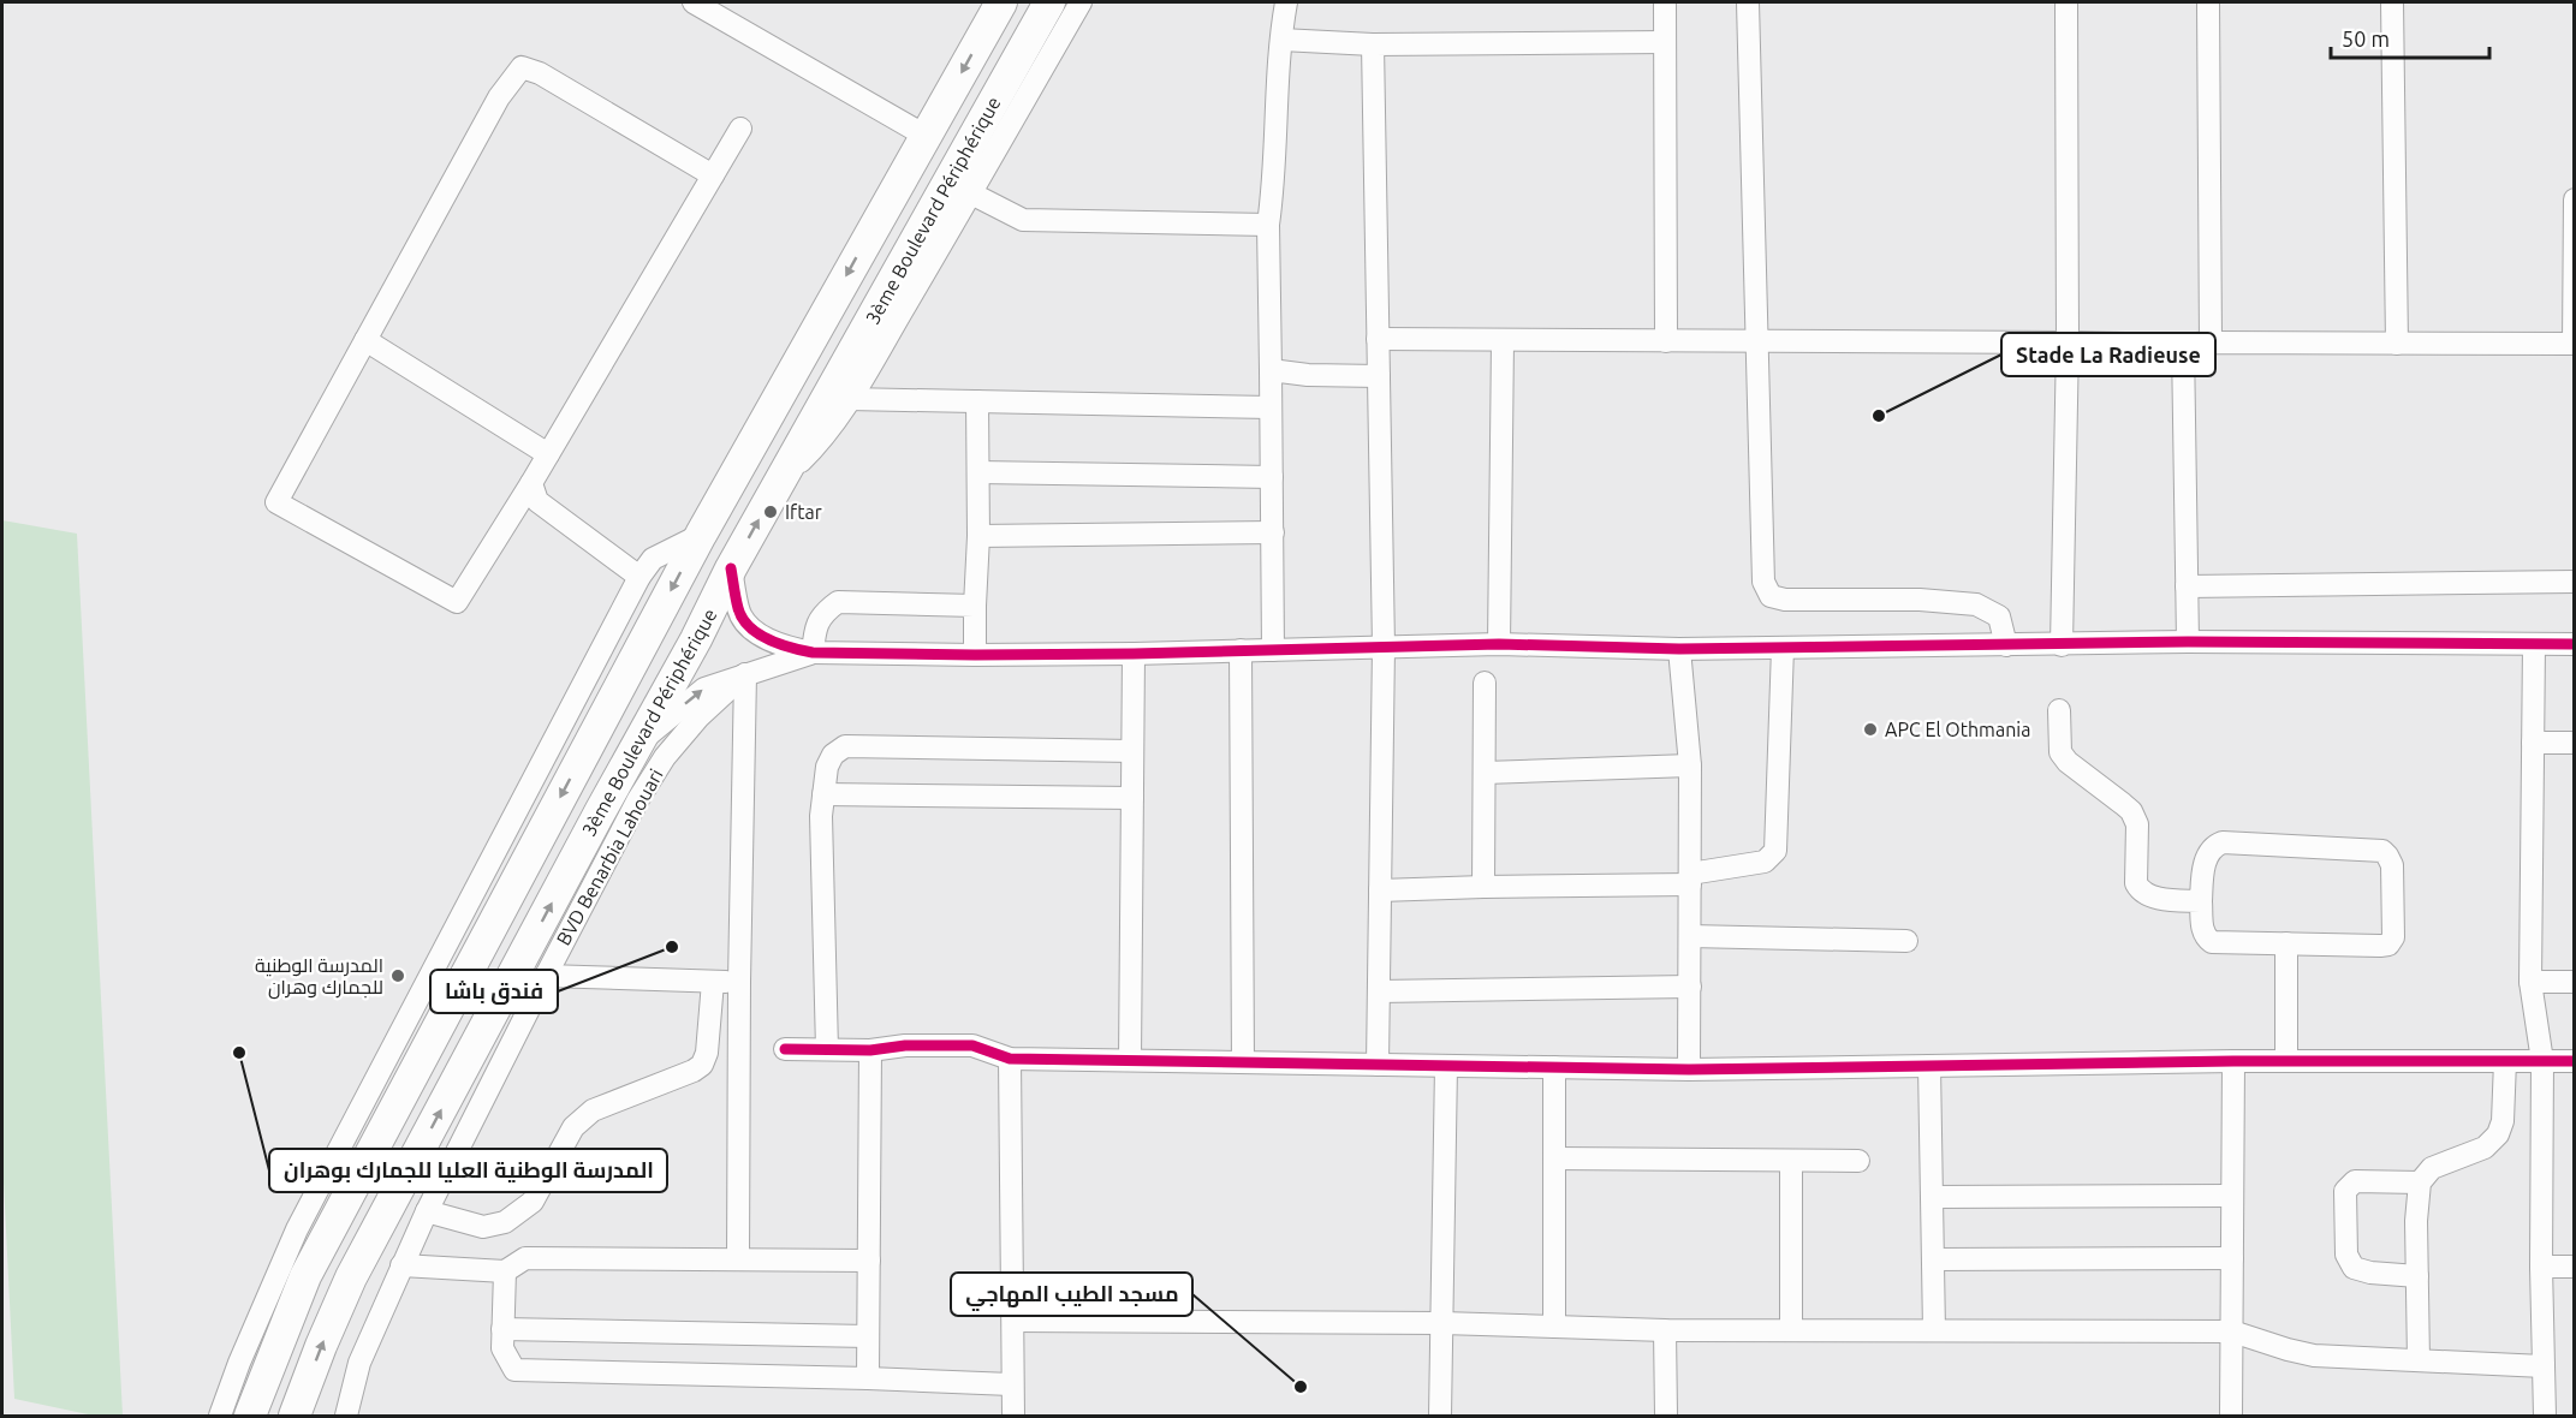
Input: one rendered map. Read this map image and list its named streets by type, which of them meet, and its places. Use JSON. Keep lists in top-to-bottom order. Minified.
{"streets":{"highway":["3ème Boulevard Périphérique"],"street":["BVD Benarbia Lahouari"]},"places":["Stade La Radieuse","Iftar","APC El Othmania","فندق باشا","المدرسة الوطنية للجمارك وهران","المدرسة الوطنية العليا للجمارك بوهران","مسجد الطيب المهاجي"],"scale_bar":"50 m"}
